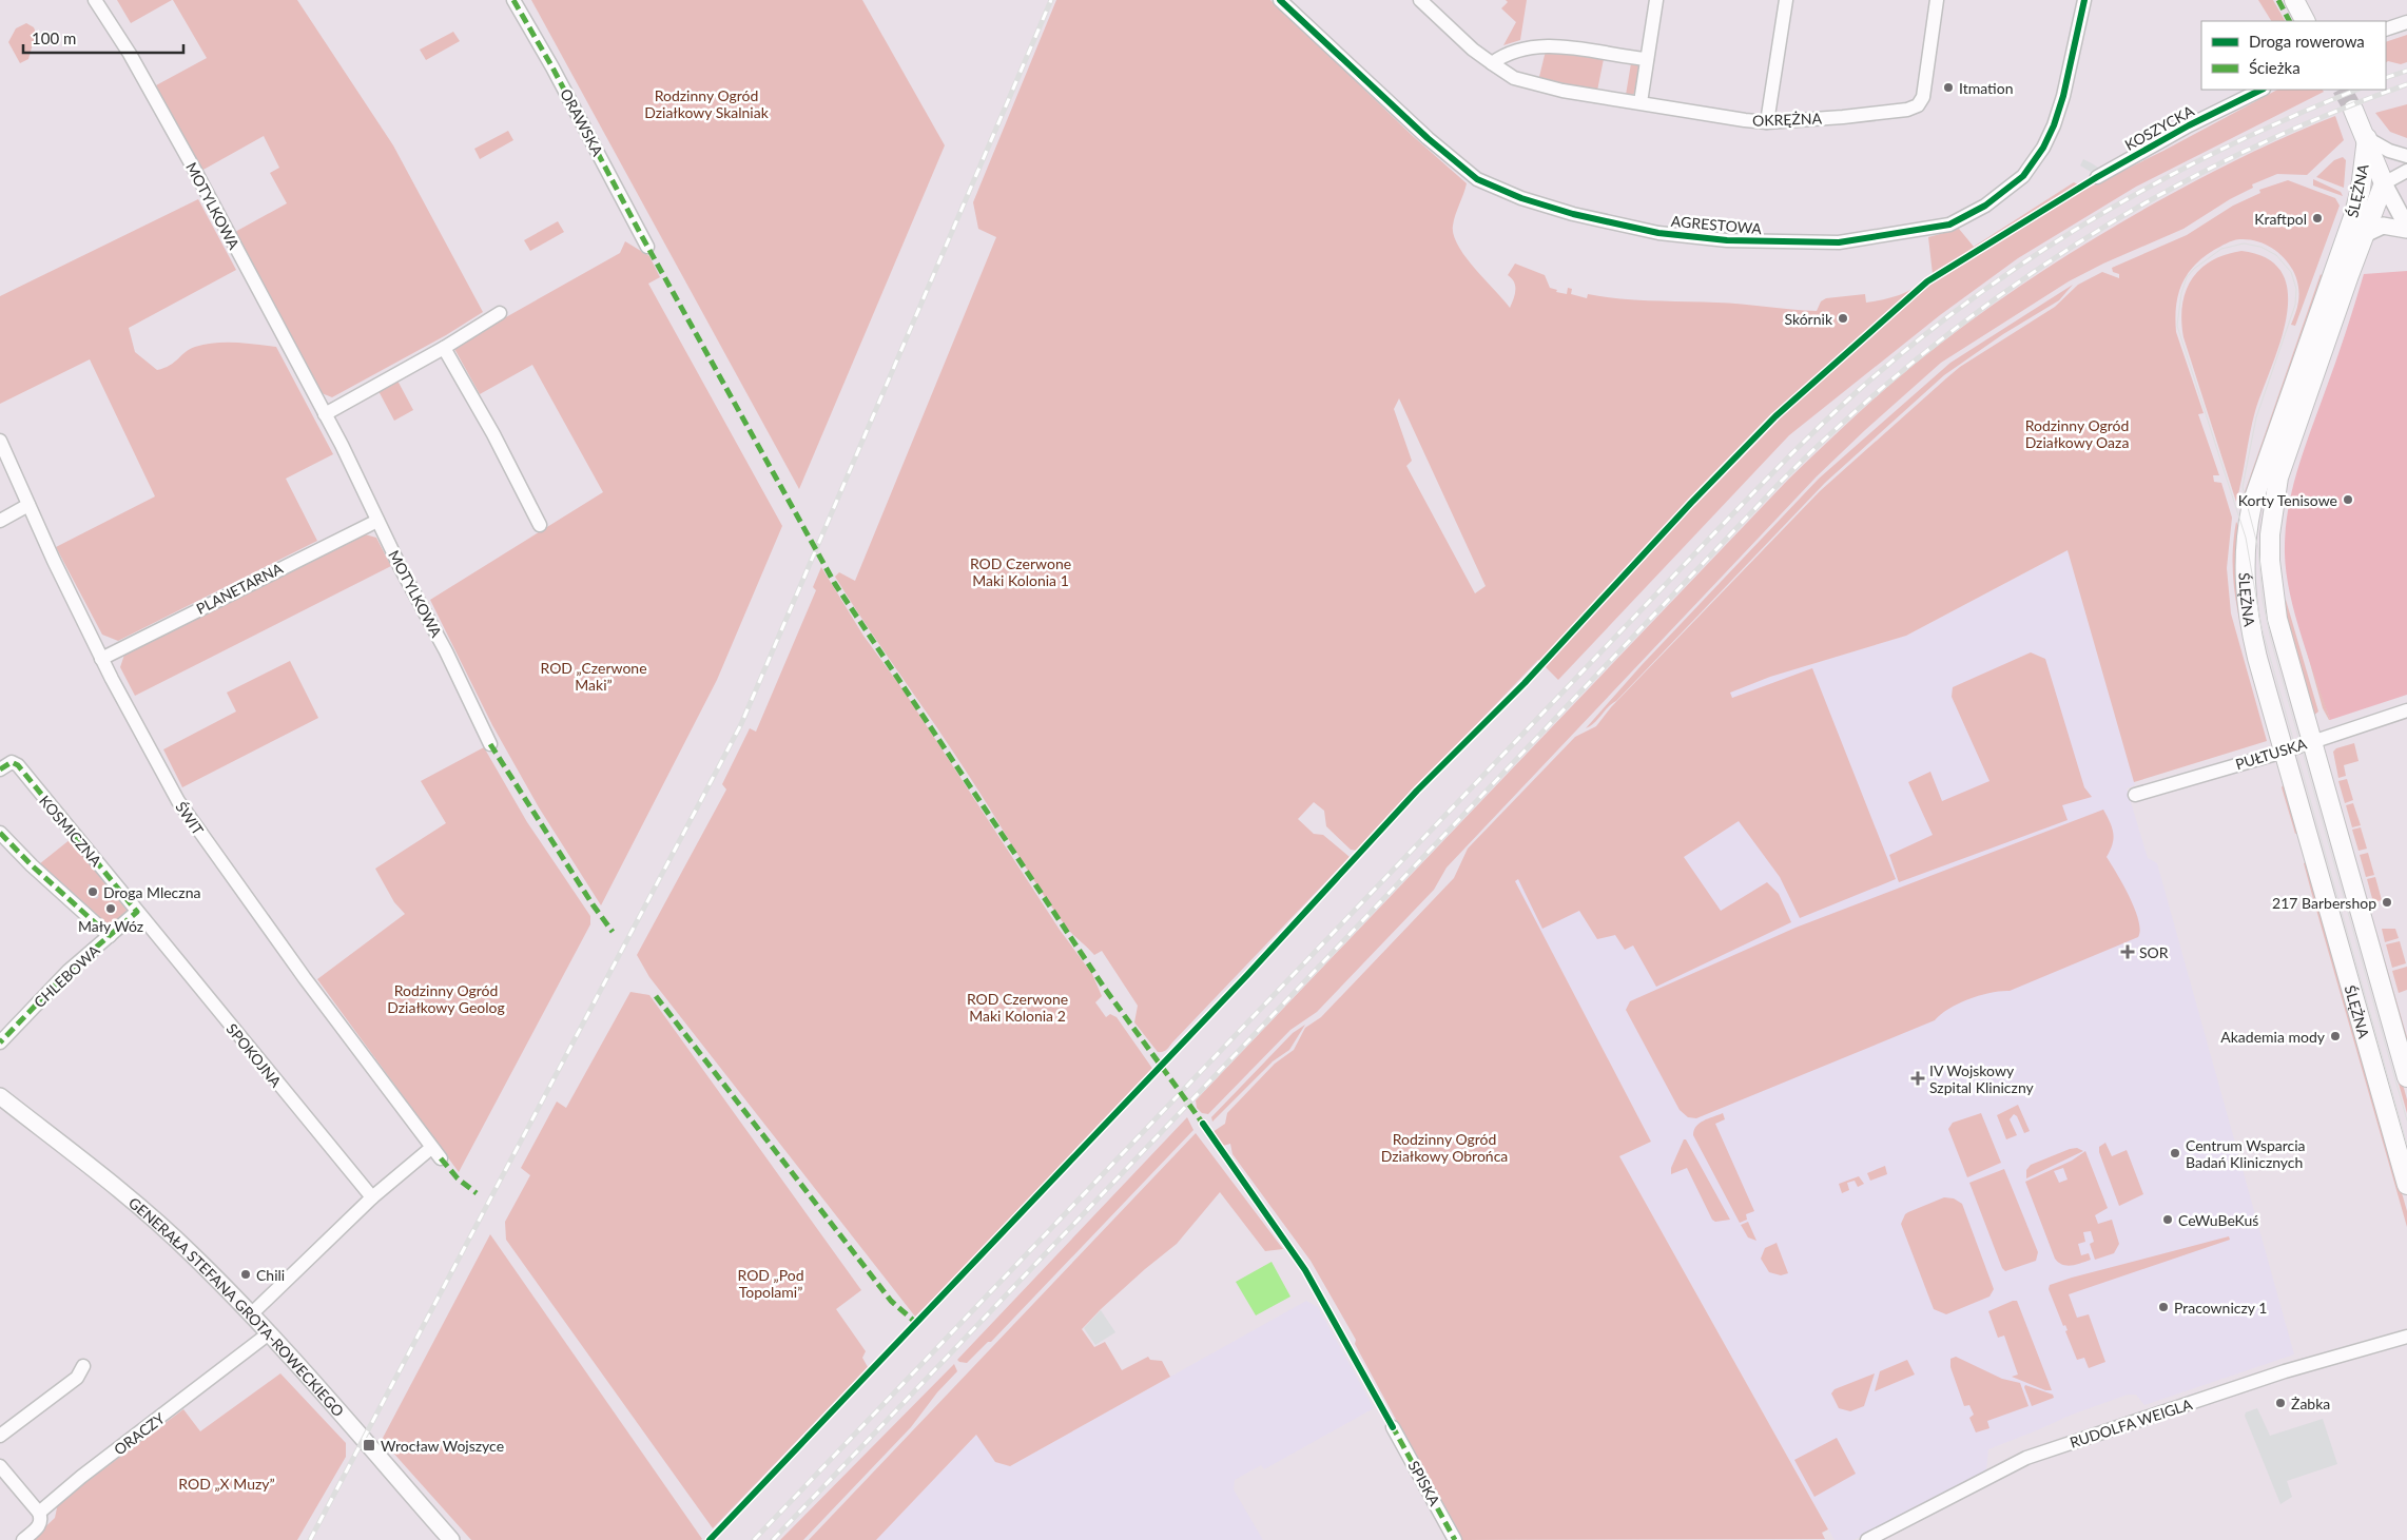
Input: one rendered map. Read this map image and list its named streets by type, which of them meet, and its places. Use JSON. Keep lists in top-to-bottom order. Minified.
{"streets":{"main road":["ŚLĘŻNA"],"street":["OKRĘŻNA","ORAWSKA","KOSZYCKA","MOTYLKOWA","AGRESTOWA","PLANETARNA","PUŁTUSKA","ŚWIT","KOSMICZNA","CHLEBOWA","SPOKOJNA","GENERAŁA STEFANA GROTA-ROWECKIEGO","RUDOLFA WEIGLA","ORACZY","SPISKA"]},"crossings":[["ŚLĘŻNA","PUŁTUSKA"],["MOTYLKOWA","PLANETARNA"],["PLANETARNA","ŚWIT"],["KOSMICZNA","CHLEBOWA"],["KOSMICZNA","SPOKOJNA"],["CHLEBOWA","SPOKOJNA"],["GENERAŁA STEFANA GROTA-ROWECKIEGO","ORACZY"]],"parks":["Rodzinny Ogród Działkowy Skalniak","Rodzinny Ogród Działkowy Oaza","ROD Czerwone Maki Kolonia 1","ROD „Czerwone Maki”","Rodzinny Ogród Działkowy Geolog","ROD Czerwone Maki Kolonia 2","Rodzinny Ogród Działkowy Obrońca","ROD „Pod Topolami”","ROD „X Muzy”"],"places":{"other":["Itmation","Kraftpol","Skórnik","Korty Tenisowe","Droga Mleczna","217 Barbershop","Mały Wóz","Akademia mody","Centrum Wsparcia Badań Klinicznych","CeWuBeKuś","Chili","Pracowniczy 1","Żabka"],"health":["SOR","IV Wojskowy Szpital Kliniczny"],"transit":["Wrocław Wojszyce"]},"legend":["Droga rowerowa","Ścieżka"],"scale_bar":"100 m"}
